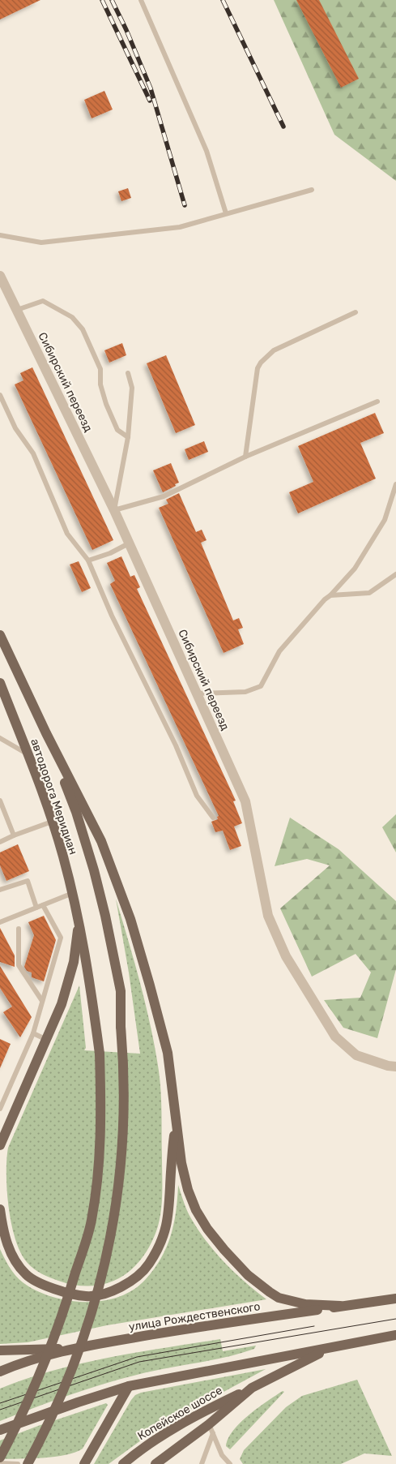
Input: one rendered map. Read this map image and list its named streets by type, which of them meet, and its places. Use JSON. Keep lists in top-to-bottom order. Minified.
{"streets":{"main road":["автодорога Меридиан","улица Рождественского","Копейское шоссе"],"street":["Сибирский переезд"]}}
